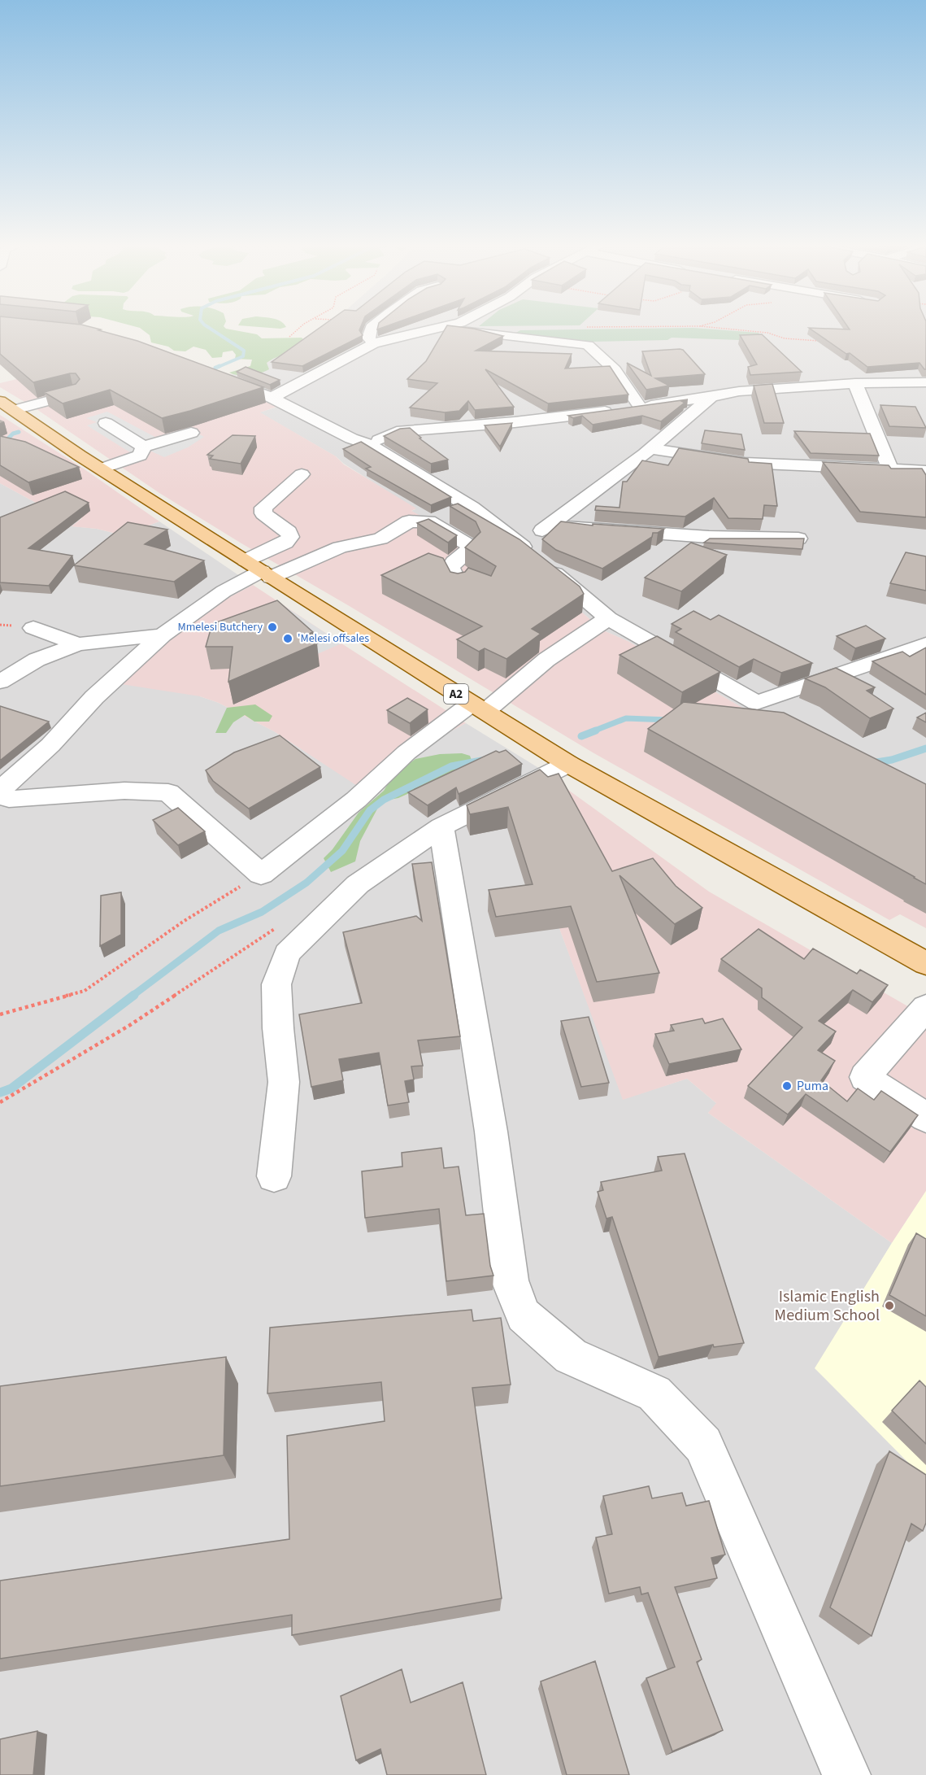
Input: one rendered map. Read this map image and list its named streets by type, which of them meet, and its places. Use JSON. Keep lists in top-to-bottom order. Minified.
{"streets":{"main road":["A2"]},"places":["Mmelesi Butchery","'Melesi offsales","Puma","Islamic English Medium School"]}
